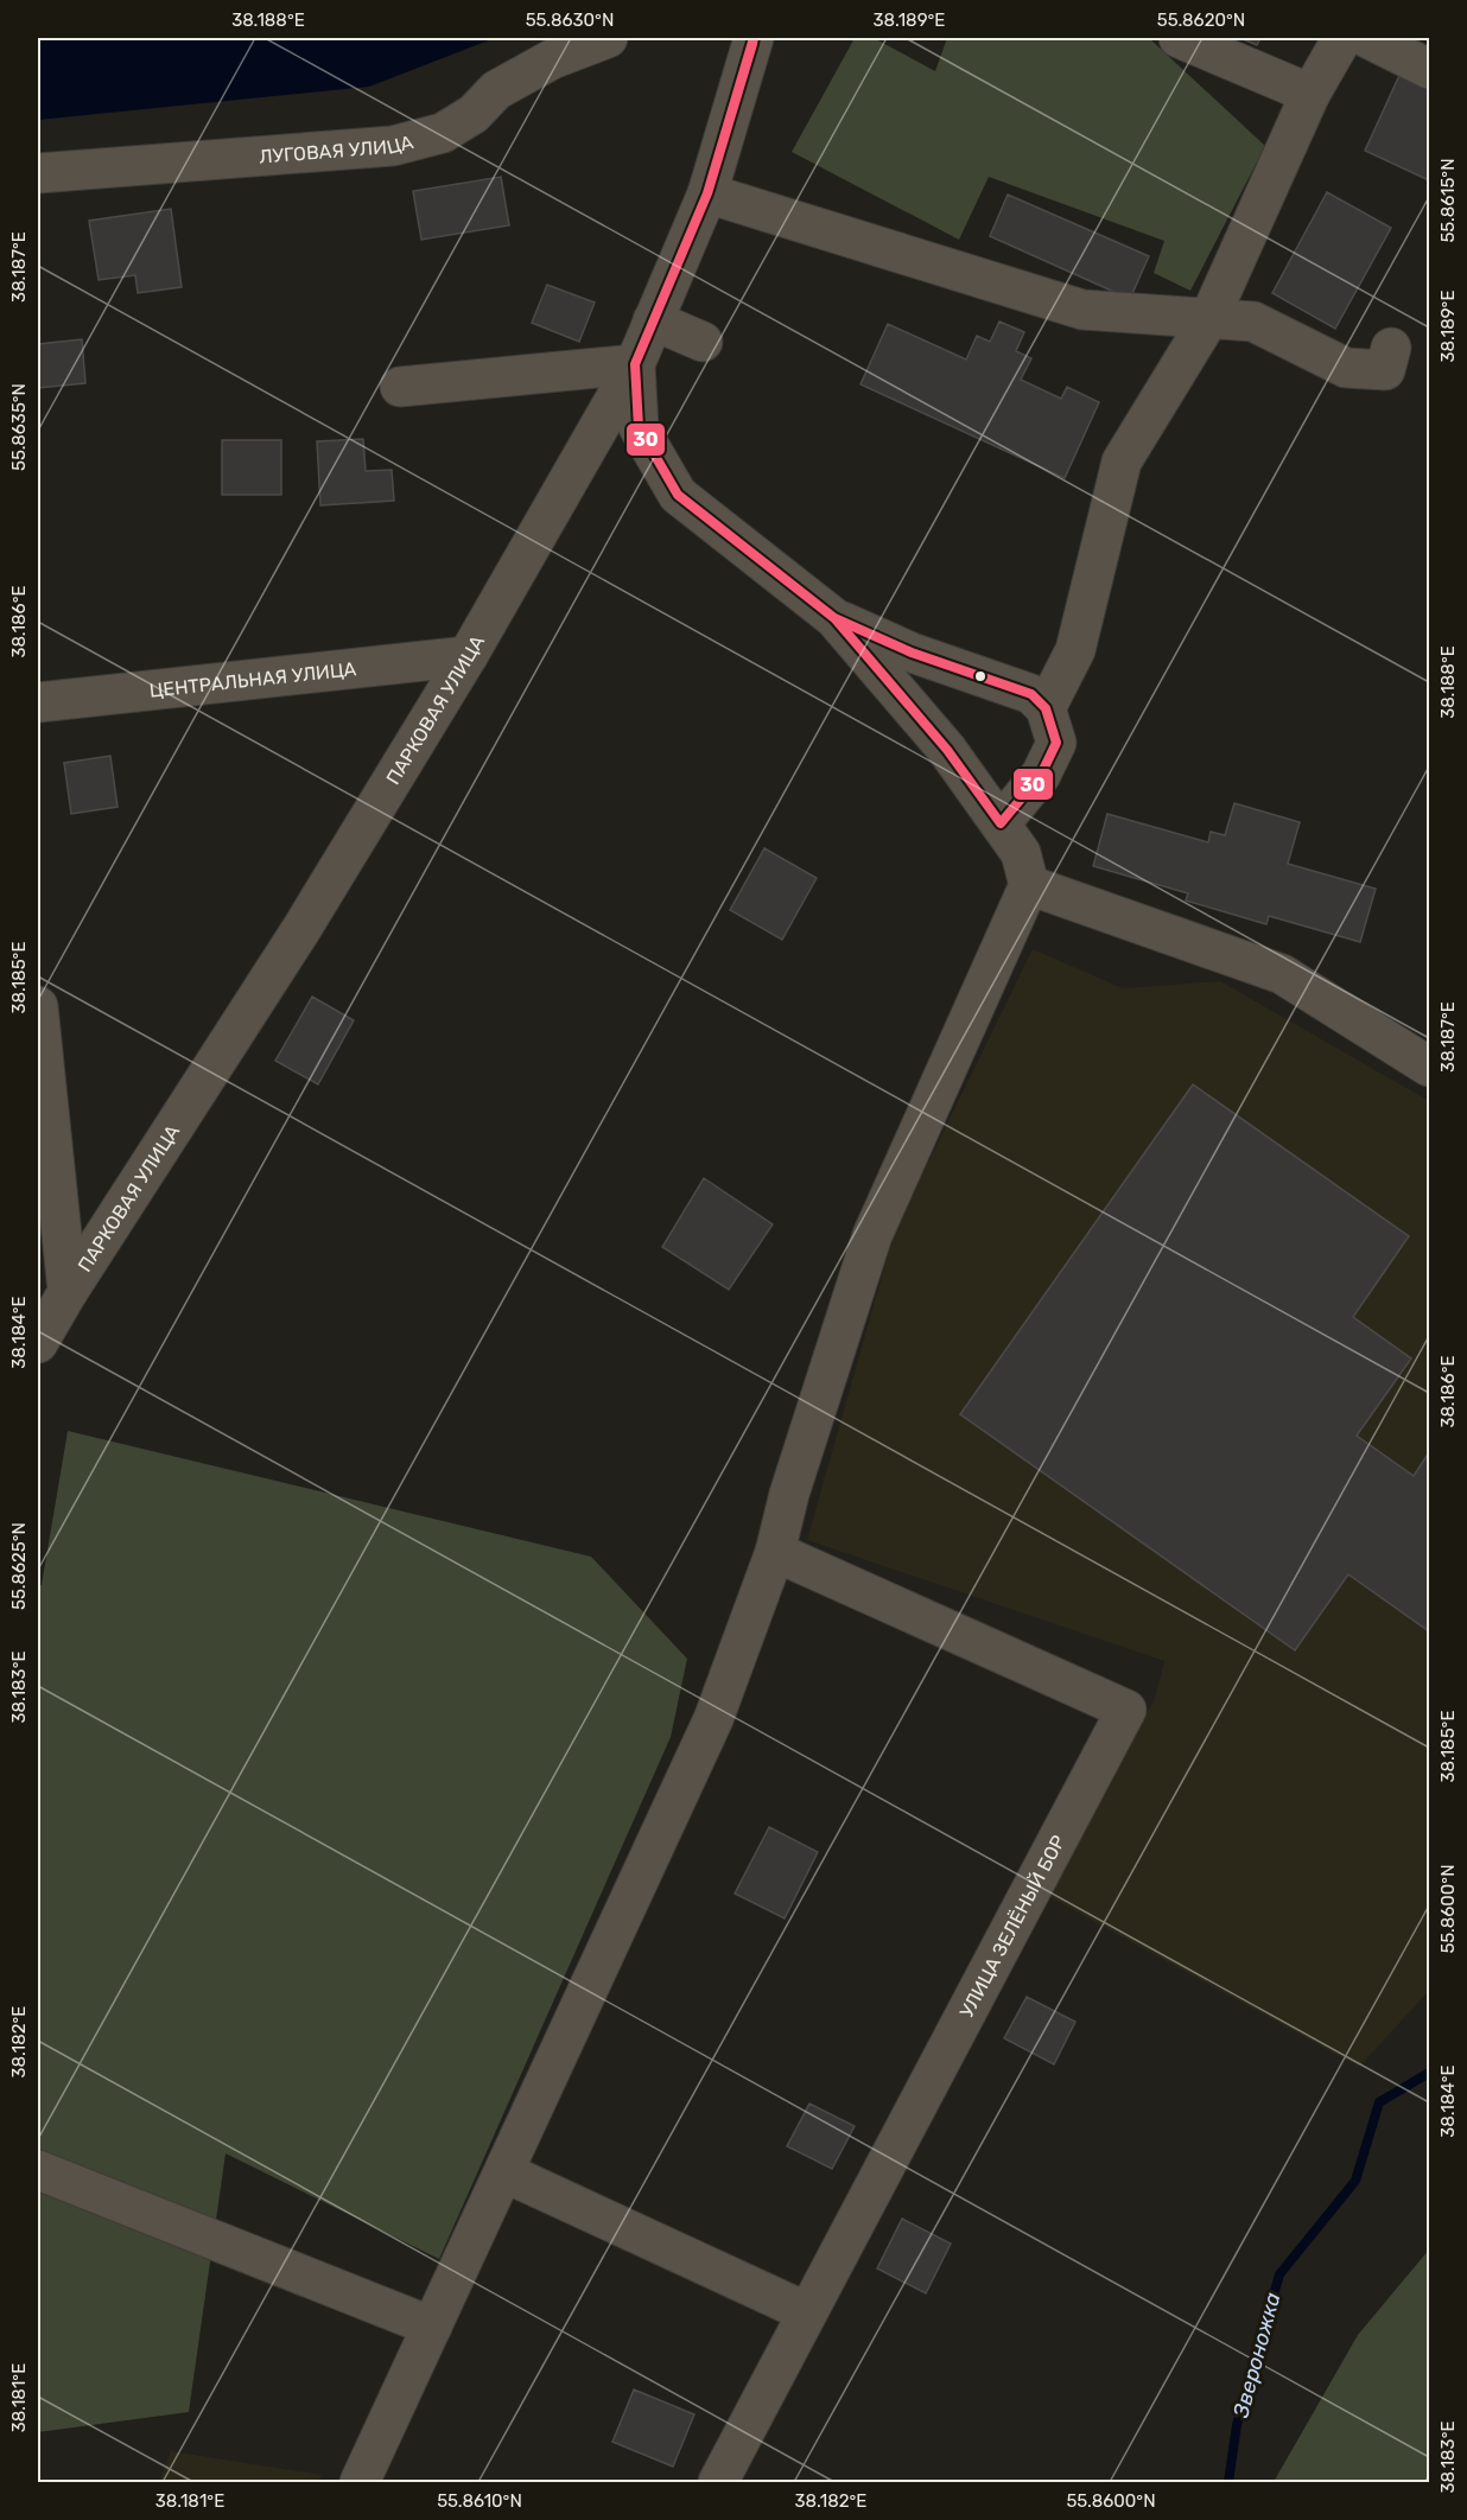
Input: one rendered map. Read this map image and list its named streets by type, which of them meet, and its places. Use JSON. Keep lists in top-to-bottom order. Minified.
{"streets":{"street":["ЛУГОВАЯ УЛИЦА","ЦЕНТРАЛЬНАЯ УЛИЦА","ПАРКОВАЯ УЛИЦА","УЛИЦА ЗЕЛЁНЫЙ БОР"]},"crossings":[["ЦЕНТРАЛЬНАЯ УЛИЦА","ПАРКОВАЯ УЛИЦА"]],"water":["Звероножка"],"lines":["transit line 30"],"coordinates":["38.188°E","55.8630°N","38.189°E","55.8620°N","55.8615°N","38.187°E","55.8635°N","38.186°E","38.185°E","38.184°E","55.8625°N","38.183°E","55.8600°N","38.182°E","38.181°E","55.8610°N"]}
